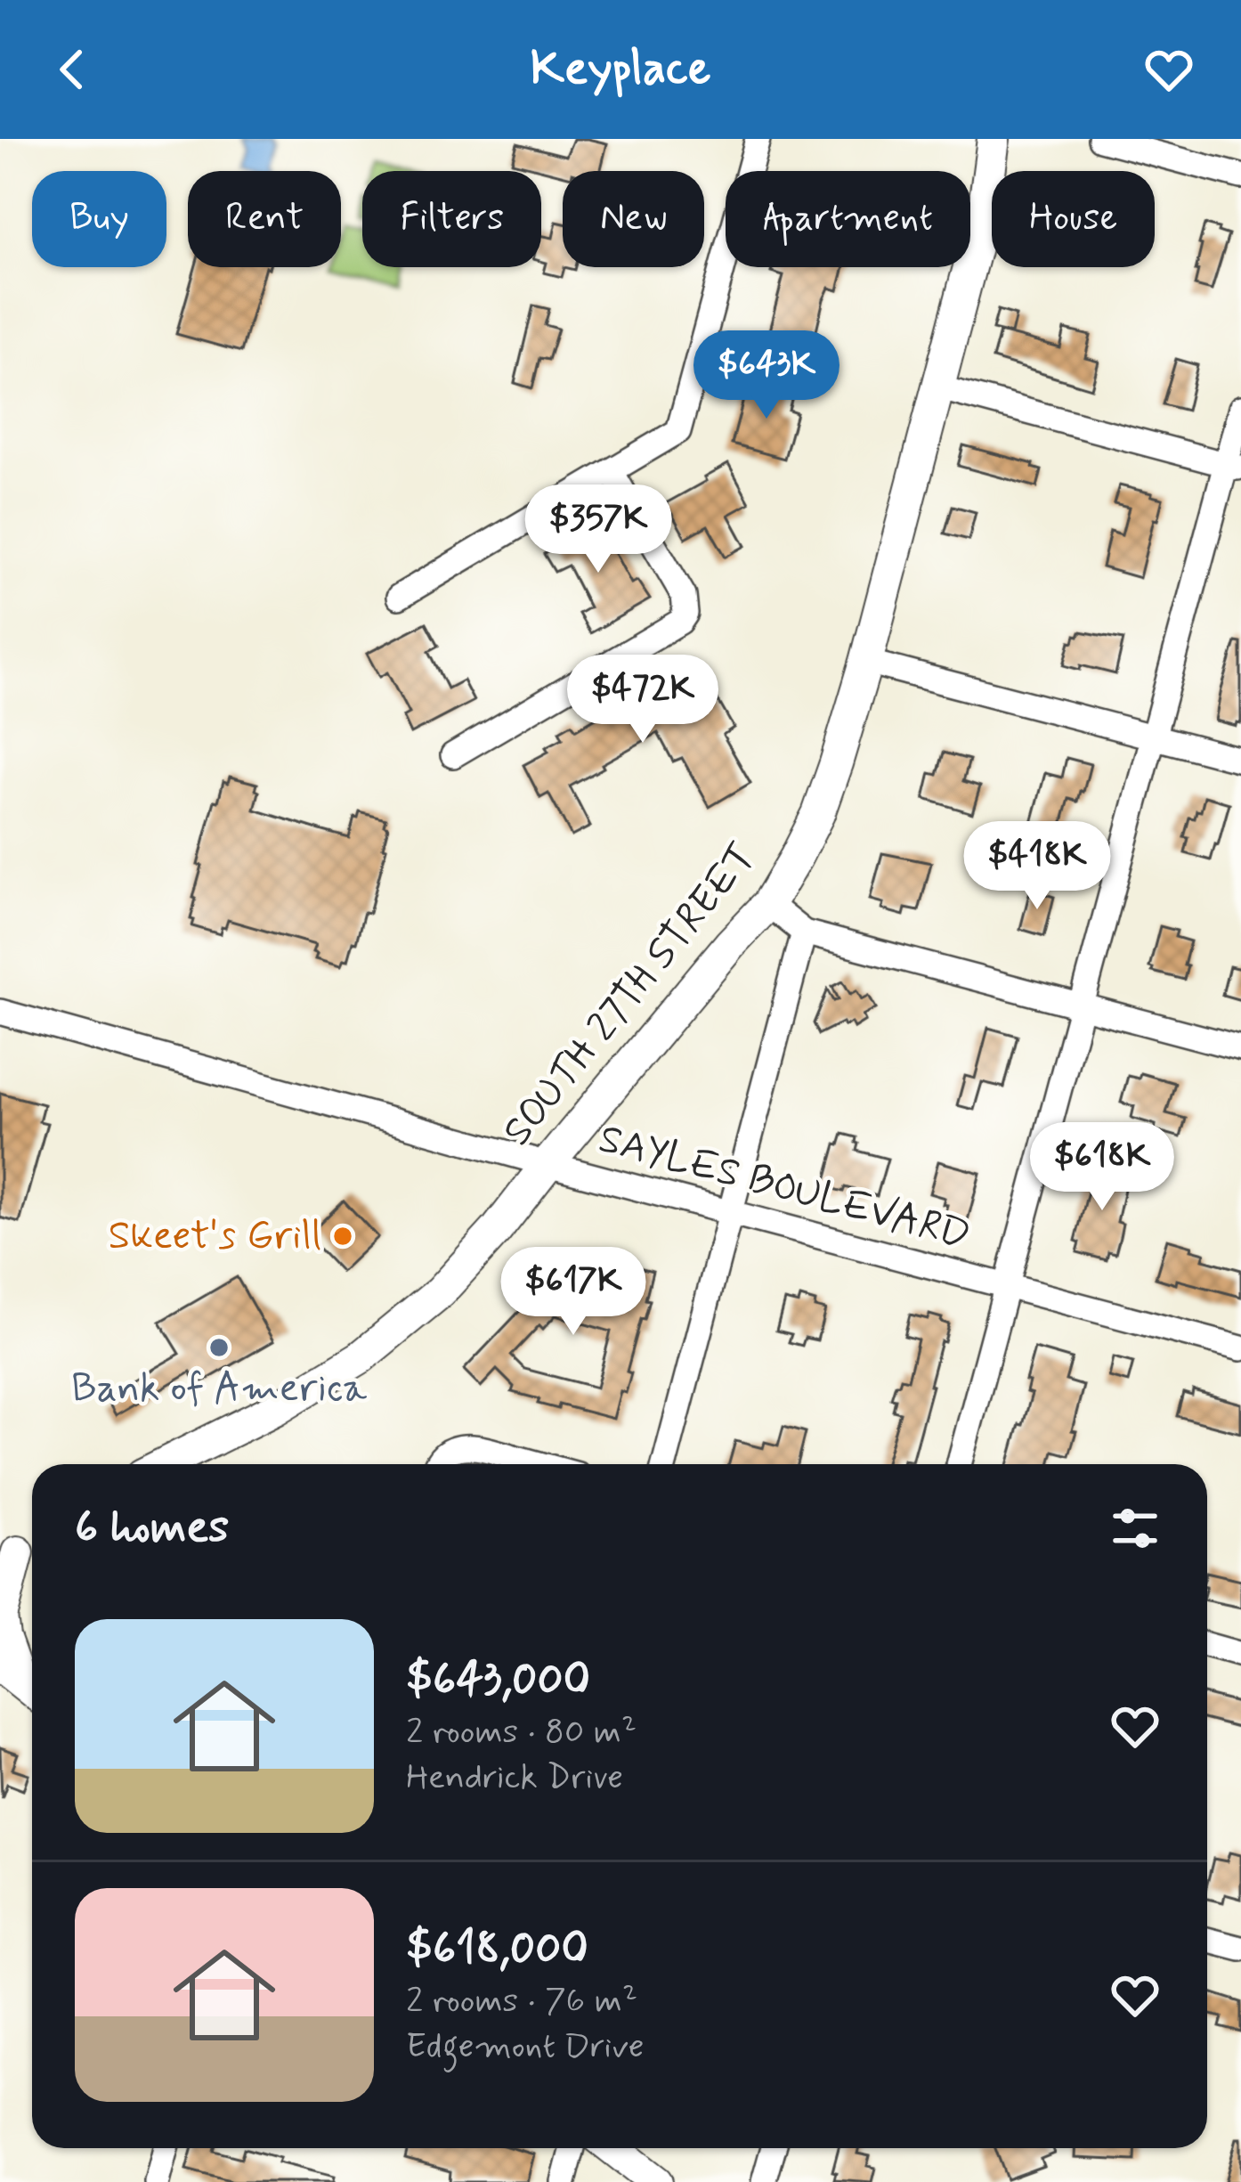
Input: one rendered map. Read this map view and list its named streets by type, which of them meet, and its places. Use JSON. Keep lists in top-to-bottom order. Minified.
{"streets":{"main road":["SOUTH 27TH STREET"],"street":["SAYLES BOULEVARD"]},"crossings":[["SOUTH 27TH STREET","SAYLES BOULEVARD"]],"places":["Skeet's Grill","Bank of America"],"page":{"header":"Keyplace","chip":["Buy","Rent","Filters","New","Apartment","House"],"price":["$643K","$357K","$472K","$418K","$618K","$617K"],"heading":"6 homes","list":[{"name":"$643,000","note":"2 rooms · 80 m² · Hendrick Drive"},{"name":"$618,000","note":"2 rooms · 76 m² · Edgemont Drive"}]}}
